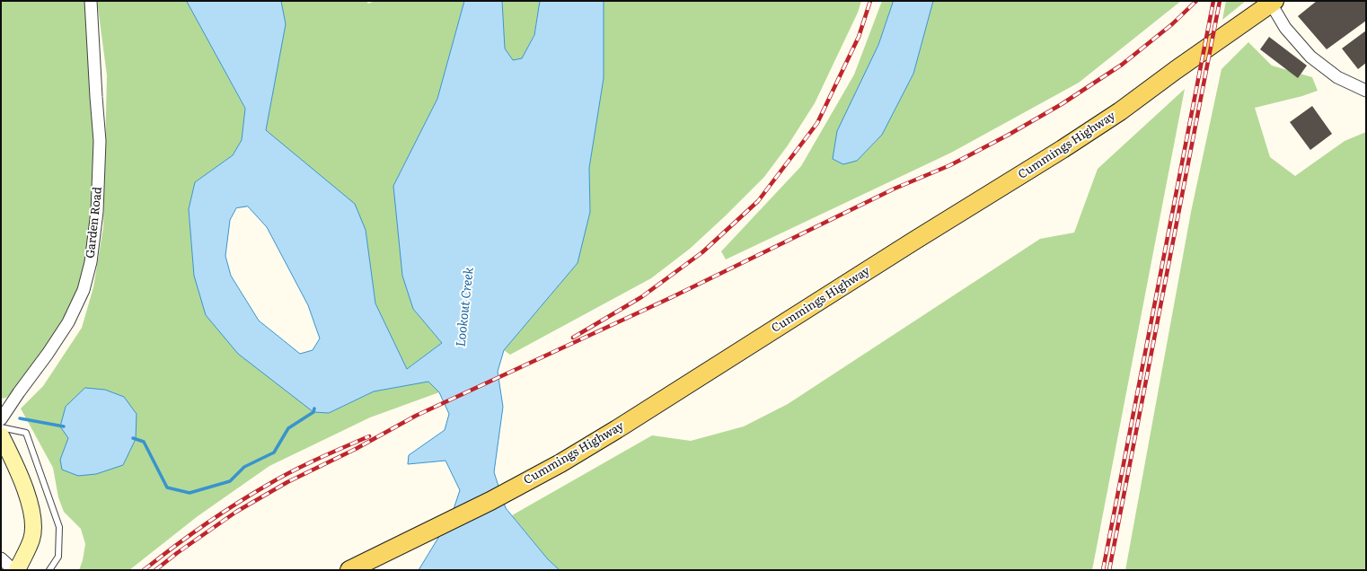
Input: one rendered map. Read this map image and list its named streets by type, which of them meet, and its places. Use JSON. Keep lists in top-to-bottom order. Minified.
{"streets":{"main road":["Cummings Highway"],"street":["Garden Road"]},"water":["Lookout Creek"]}
